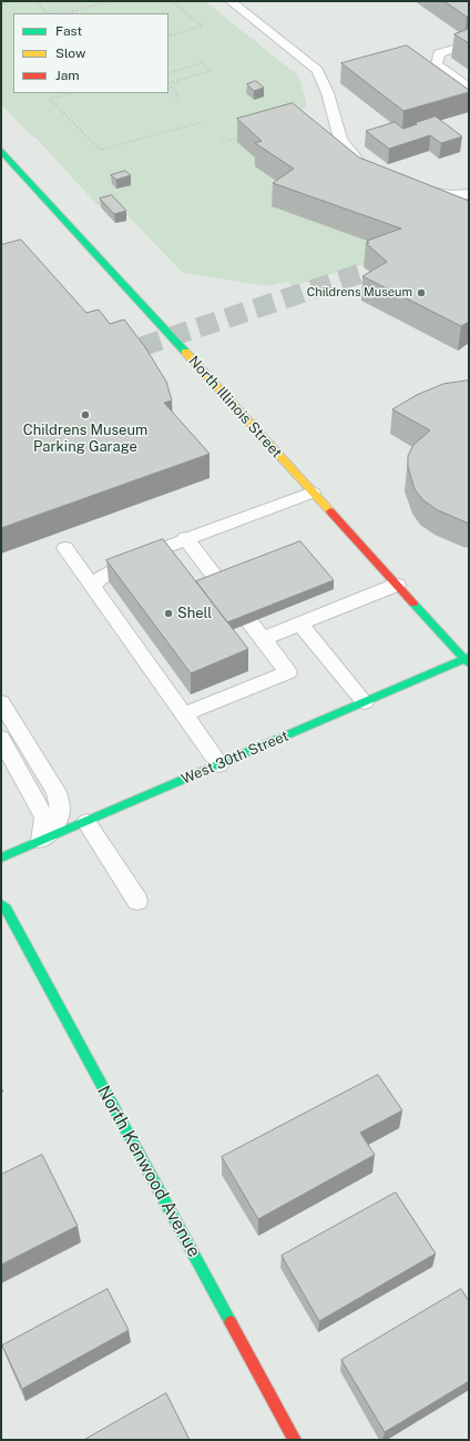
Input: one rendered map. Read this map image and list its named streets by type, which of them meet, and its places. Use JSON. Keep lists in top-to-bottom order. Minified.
{"streets":{"main road":["North Illinois Street","West 30th Street","North Kenwood Avenue"]},"crossings":[["North Illinois Street","West 30th Street"]],"places":["Childrens Museum","Childrens Museum Parking Garage","Shell"],"legend":["Fast","Slow","Jam"]}
